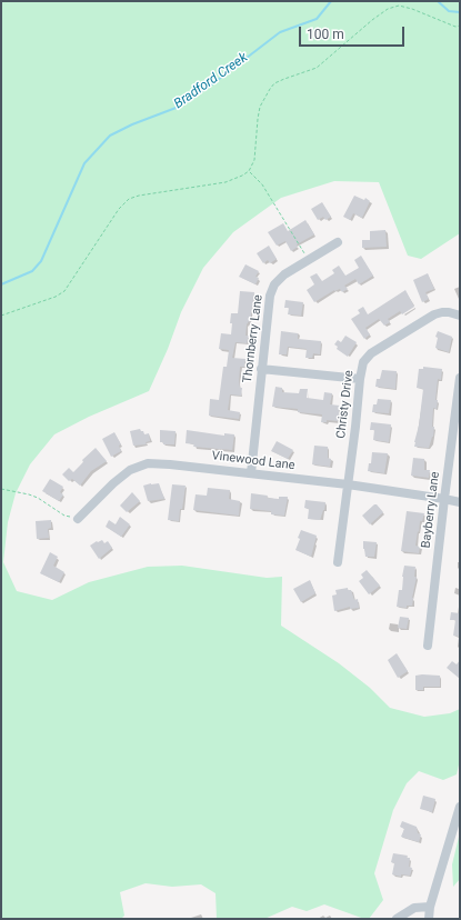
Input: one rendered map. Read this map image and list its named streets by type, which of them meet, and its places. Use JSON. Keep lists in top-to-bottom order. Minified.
{"streets":{"street":["Thornberry Lane","Christy Drive","Vinewood Lane","Bayberry Lane"]},"crossings":[["Thornberry Lane","Vinewood Lane"],["Christy Drive","Vinewood Lane"],["Vinewood Lane","Bayberry Lane"]],"water":["Bradford Creek"],"scale_bar":"100 m"}
